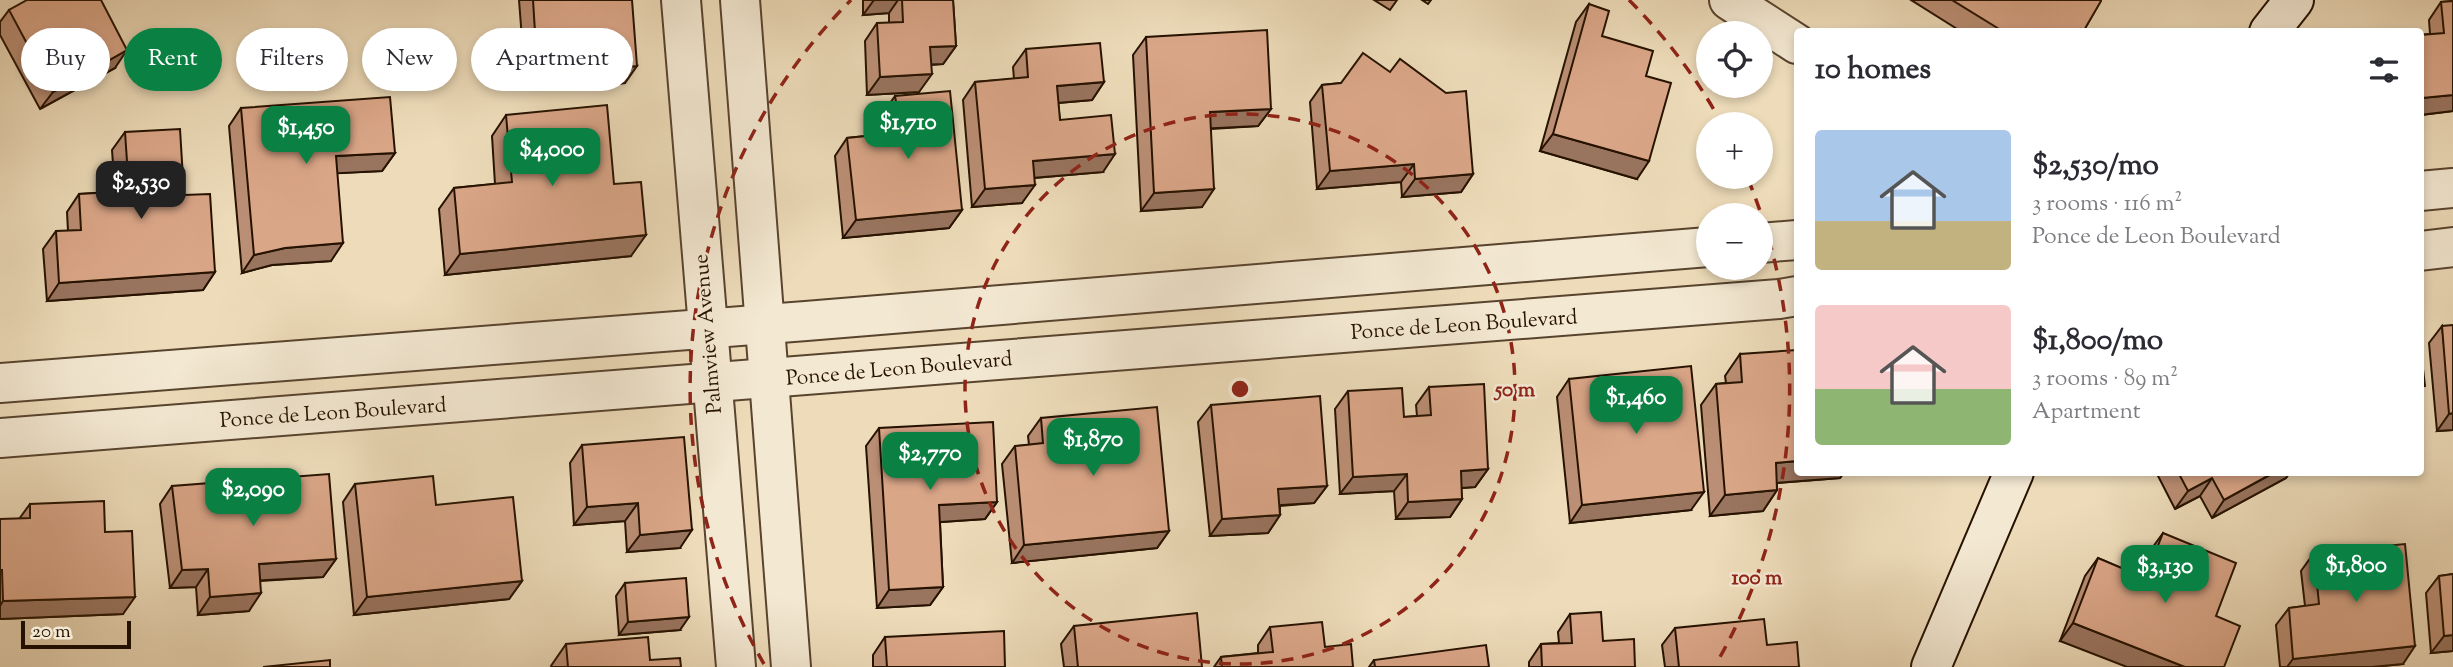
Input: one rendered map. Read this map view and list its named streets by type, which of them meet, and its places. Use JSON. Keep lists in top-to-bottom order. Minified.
{"streets":{"street":["Ponce de Leon Boulevard","Palmview Avenue"]},"crossings":[["Ponce de Leon Boulevard","Palmview Avenue"]],"scale_bar":"20 m","page":{"map_buttons":["+","−"],"chip":["Buy","Rent","Filters","New","Apartment"],"heading":"10 homes","price":["$1,710","$1,450","$4,000","$2,530","$1,460","$1,870","$2,770","$2,090","$1,800","$3,130"],"list":[{"name":"$2,530/mo","note":"3 rooms · 116 m² · Ponce de Leon Boulevard"},{"name":"$1,800/mo","note":"3 rooms · 89 m² · Apartment"}],"scale":"20 m"},"rings":["50 m","100 m"]}
